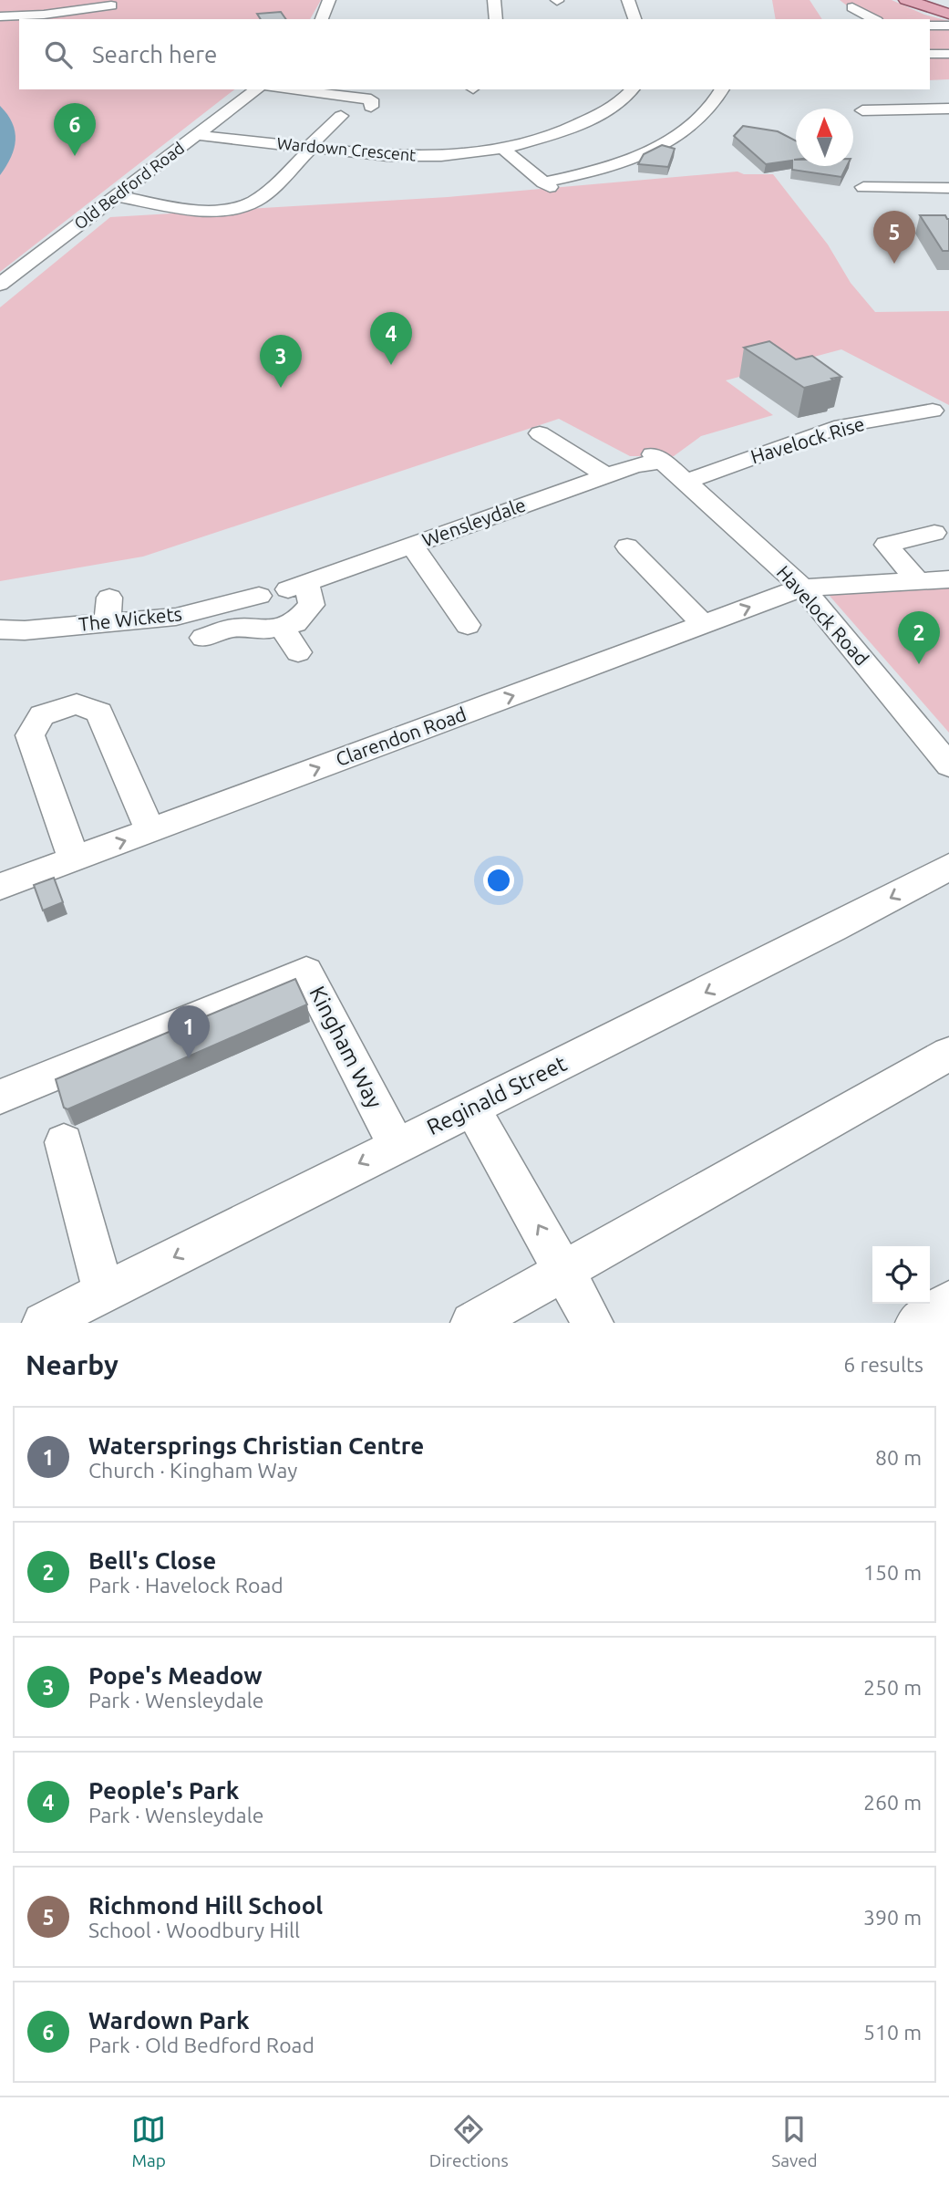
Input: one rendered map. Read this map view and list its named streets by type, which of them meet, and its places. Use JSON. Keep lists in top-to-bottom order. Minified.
{"streets":{"street":["Wardown Crescent","Old Bedford Road","Havelock Rise","Wensleydale","Havelock Road","The Wickets","Clarendon Road","Kingham Way","Reginald Street"]},"crossings":[["Wardown Crescent","Old Bedford Road"],["Havelock Rise","Havelock Road"],["Wensleydale","Havelock Road"],["Havelock Road","Clarendon Road"],["Kingham Way","Reginald Street"]],"one_way":["Clarendon Road"],"north":"top","page":{"search":"Search here","pins":["6","5","4","3","2","1"],"heading":["Nearby","6 results"],"list":[{"mark":"1","name":"Watersprings Christian Centre","note":"Church · Kingham Way","value":"80 m"},{"mark":"2","name":"Bell's Close","note":"Park · Havelock Road","value":"150 m"},{"mark":"3","name":"Pope's Meadow","note":"Park · Wensleydale","value":"250 m"},{"mark":"4","name":"People's Park","note":"Park · Wensleydale","value":"260 m"},{"mark":"5","name":"Richmond Hill School","note":"School · Woodbury Hill","value":"390 m"},{"mark":"6","name":"Wardown Park","note":"Park · Old Bedford Road","value":"510 m"}],"nav":["Map","Directions","Saved"]}}
